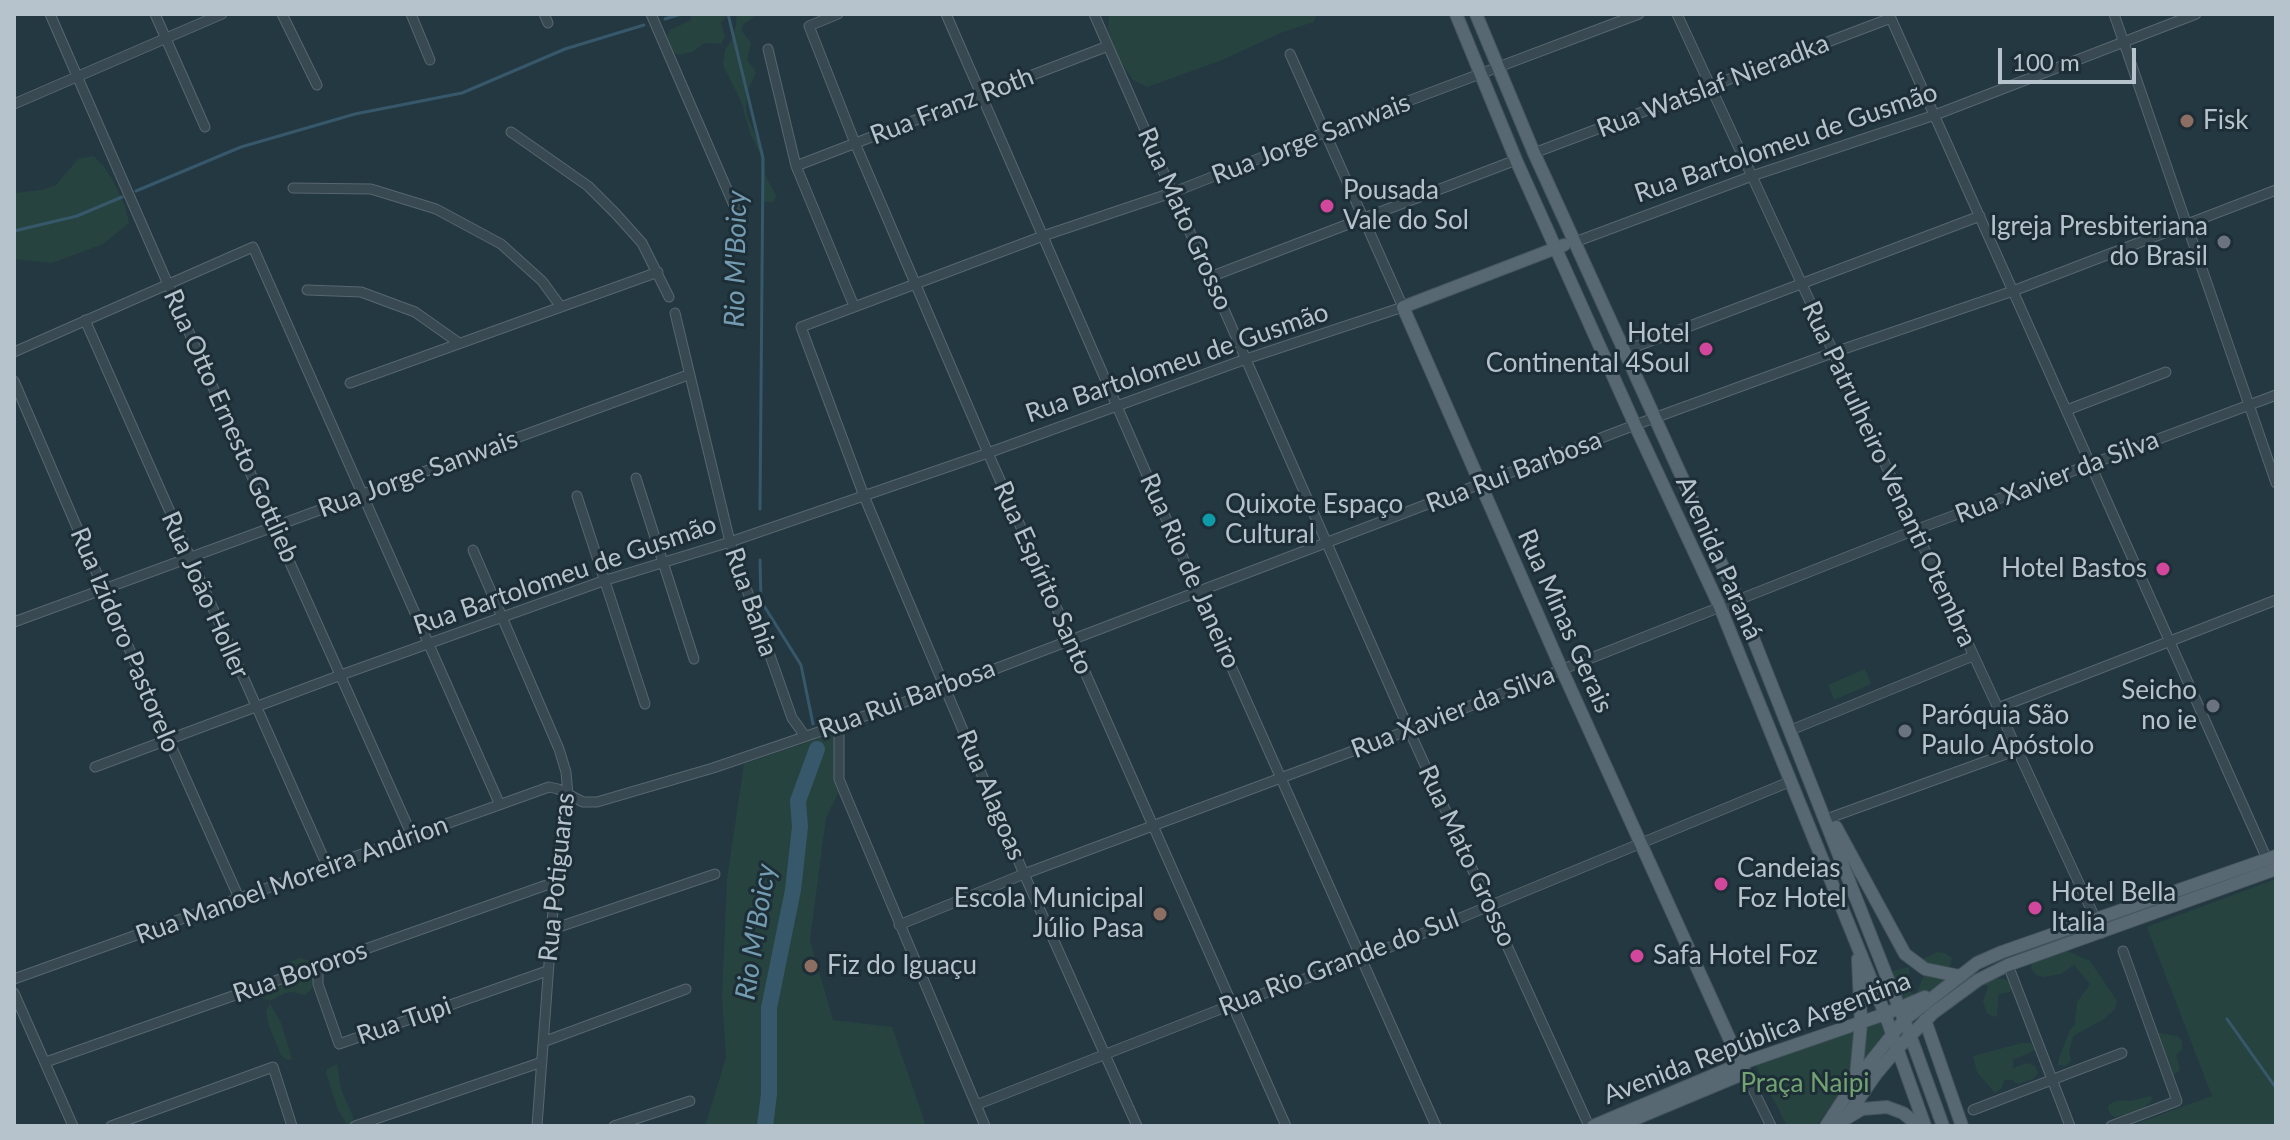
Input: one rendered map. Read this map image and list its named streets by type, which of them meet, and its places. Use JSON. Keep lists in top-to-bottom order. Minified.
{"streets":{"main road":["Rua Bartolomeu de Gusmão","Avenida Paraná","Rua Minas Gerais","Avenida República Argentina"],"street":["Rua Watslaf Nieradka","Rua Franz Roth","Rua Jorge Sanwais","Rua Mato Grosso","Rua Otto Ernesto Gottlieb","Rua Rui Barbosa","Rua Patrulheiro Venanti Otembra","Rua Xavier da Silva","Rua Rio de Janeiro","Rua Espírito Santo","Rua João Holler","Rua Bahia","Rua Izidoro Pastorelo","Rua Alagoas","Rua Potiguaras","Rua Manoel Moreira Andrion","Rua Rio Grande do Sul","Rua Bororos","Rua Tupi"]},"crossings":[["Rua Watslaf Nieradka","Rua Patrulheiro Venanti Otembra"],["Rua Watslaf Nieradka","Avenida Paraná"],["Rua Franz Roth","Rua Mato Grosso"],["Rua Franz Roth","Rua Rio de Janeiro"],["Rua Franz Roth","Rua Espírito Santo"],["Rua Jorge Sanwais","Rua Mato Grosso"],["Rua Jorge Sanwais","Rua Otto Ernesto Gottlieb"],["Rua Jorge Sanwais","Avenida Paraná"],["Rua Jorge Sanwais","Rua Rio de Janeiro"],["Rua Jorge Sanwais","Rua Espírito Santo"],["Rua Jorge Sanwais","Rua João Holler"],["Rua Jorge Sanwais","Rua Bahia"],["Rua Jorge Sanwais","Rua Minas Gerais"],["Rua Jorge Sanwais","Rua Izidoro Pastorelo"],["Rua Jorge Sanwais","Rua Alagoas"],["Rua Bartolomeu de Gusmão","Rua Mato Grosso"],["Rua Bartolomeu de Gusmão","Rua Otto Ernesto Gottlieb"],["Rua Bartolomeu de Gusmão","Rua Patrulheiro Venanti Otembra"],["Rua Bartolomeu de Gusmão","Avenida Paraná"],["Rua Bartolomeu de Gusmão","Rua Rio de Janeiro"],["Rua Bartolomeu de Gusmão","Rua Espírito Santo"],["Rua Bartolomeu de Gusmão","Rua João Holler"],["Rua Bartolomeu de Gusmão","Rua Bahia"],["Rua Bartolomeu de Gusmão","Rua Minas Gerais"],["Rua Bartolomeu de Gusmão","Rua Izidoro Pastorelo"],["Rua Bartolomeu de Gusmão","Rua Alagoas"],["Rua Bartolomeu de Gusmão","Rua Potiguaras"],["Rua Mato Grosso","Rua Rui Barbosa"],["Rua Mato Grosso","Rua Xavier da Silva"],["Rua Mato Grosso","Rua Rio Grande do Sul"],["Rua Mato Grosso","Avenida República Argentina"],["Rua Otto Ernesto Gottlieb","Rua Manoel Moreira Andrion"],["Rua Rui Barbosa","Rua Patrulheiro Venanti Otembra"],["Rua Rui Barbosa","Avenida Paraná"],["Rua Rui Barbosa","Rua Rio de Janeiro"],["Rua Rui Barbosa","Rua Espírito Santo"],["Rua Rui Barbosa","Rua Bahia"],["Rua Rui Barbosa","Rua Minas Gerais"],["Rua Rui Barbosa","Rua Alagoas"],["Rua Rui Barbosa","Rua Potiguaras"],["Rua Rui Barbosa","Rua Manoel Moreira Andrion"],["Rua Patrulheiro Venanti Otembra","Rua Xavier da Silva"],["Rua Patrulheiro Venanti Otembra","Avenida República Argentina"],["Rua Xavier da Silva","Avenida Paraná"],["Rua Xavier da Silva","Rua Rio de Janeiro"],["Rua Xavier da Silva","Rua Espírito Santo"],["Rua Xavier da Silva","Rua Minas Gerais"],["Rua Xavier da Silva","Rua Alagoas"],["Avenida Paraná","Rua Rio Grande do Sul"],["Avenida Paraná","Avenida República Argentina"],["Rua Rio de Janeiro","Rua Rio Grande do Sul"],["Rua Espírito Santo","Rua Rio Grande do Sul"],["Rua João Holler","Rua Manoel Moreira Andrion"],["Rua Minas Gerais","Rua Rio Grande do Sul"],["Rua Minas Gerais","Avenida República Argentina"],["Rua Izidoro Pastorelo","Rua Manoel Moreira Andrion"],["Rua Alagoas","Rua Rio Grande do Sul"],["Rua Potiguaras","Rua Manoel Moreira Andrion"],["Rua Potiguaras","Rua Bororos"],["Rua Potiguaras","Rua Tupi"],["Rua Bororos","Rua Tupi"]],"water":["Rio M'Boicy"],"parks":["Praça Naipi"],"places":["Fisk","Pousada Vale do Sol","Igreja Presbiteriana do Brasil","Hotel Continental 4Soul","Quixote Espaço Cultural","Hotel Bastos","Seicho no ie","Paróquia São Paulo Apóstolo","Candeias Foz Hotel","Hotel Bella Italia","Escola Municipal Júlio Pasa","Safa Hotel Foz","Fiz do Iguaçu"],"scale_bar":"100 m"}
